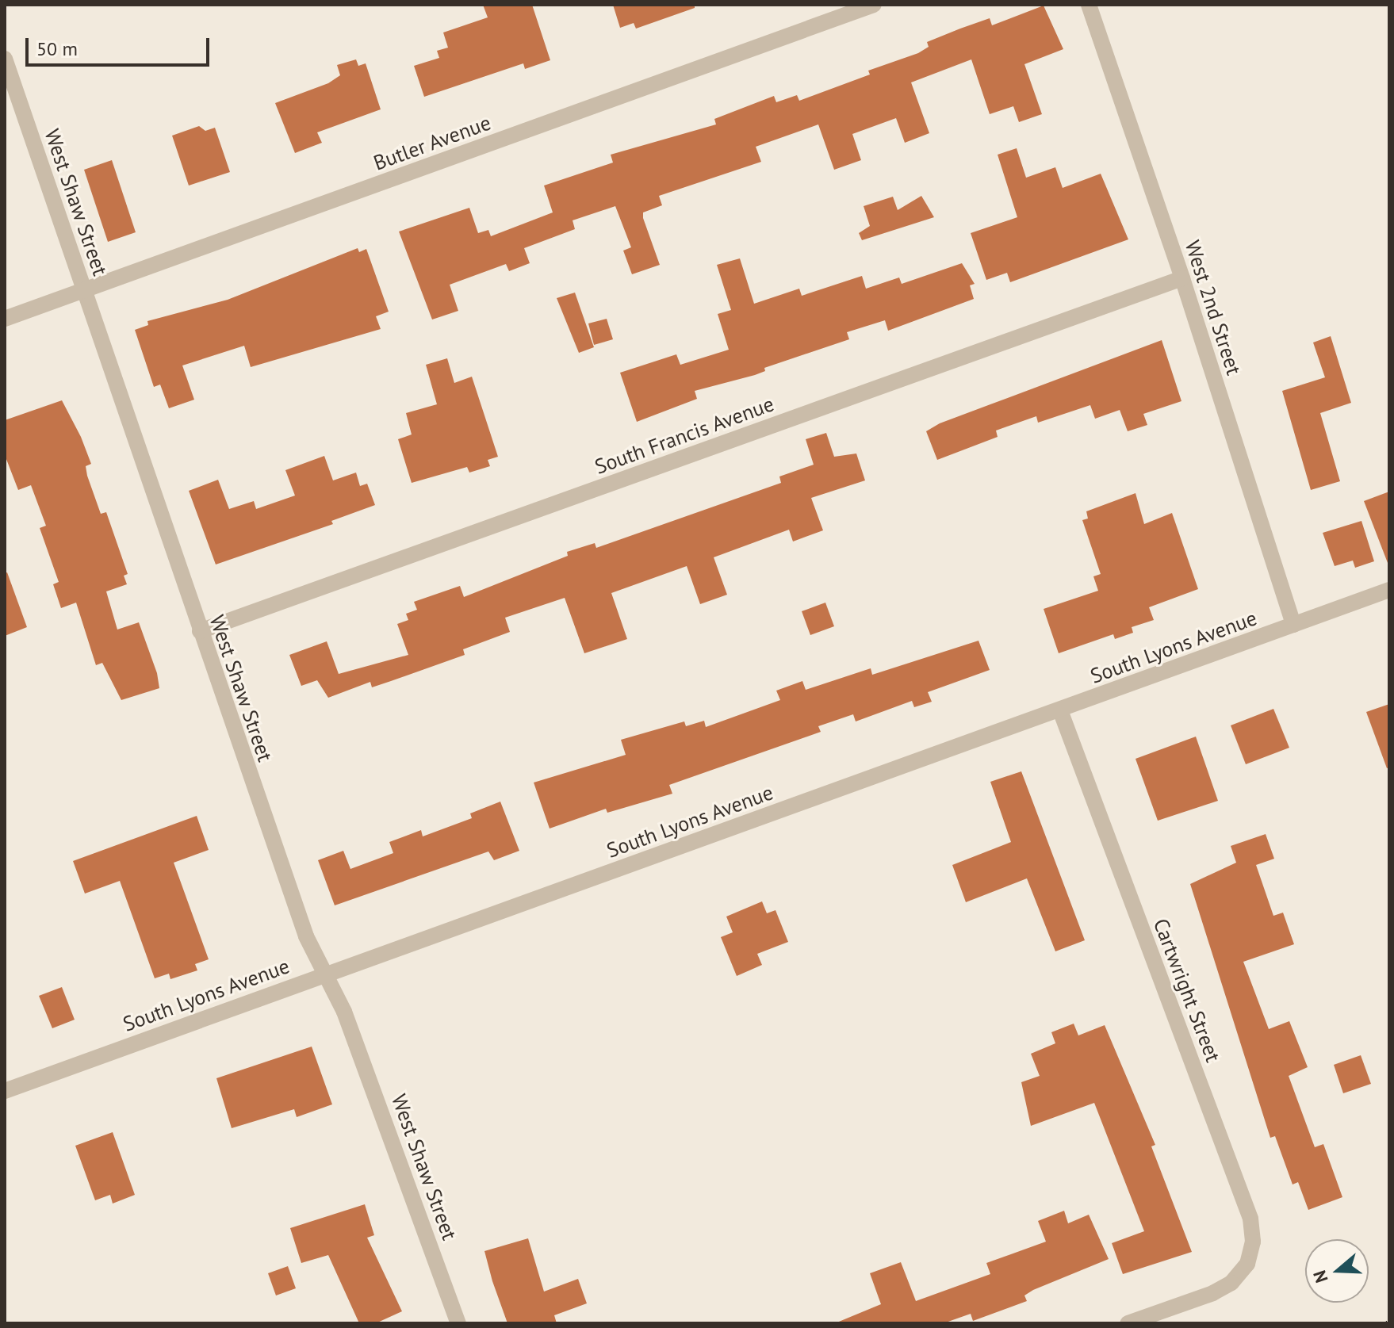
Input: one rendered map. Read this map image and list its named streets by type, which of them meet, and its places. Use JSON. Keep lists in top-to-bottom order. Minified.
{"streets":{"street":["Butler Avenue","West Shaw Street","West 2nd Street","South Francis Avenue","South Lyons Avenue","Cartwright Street"]},"crossings":[["Butler Avenue","West Shaw Street"],["West Shaw Street","South Francis Avenue"],["West Shaw Street","South Lyons Avenue"],["West 2nd Street","South Francis Avenue"],["West 2nd Street","South Lyons Avenue"],["South Lyons Avenue","Cartwright Street"]],"scale_bar":"50 m","north":"left"}
